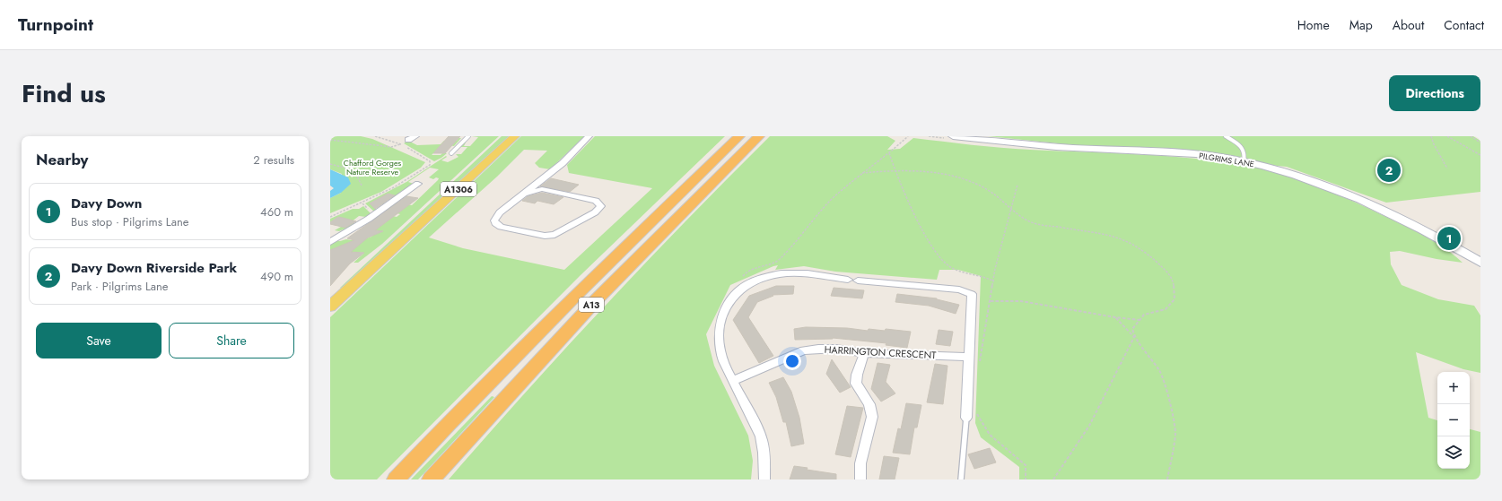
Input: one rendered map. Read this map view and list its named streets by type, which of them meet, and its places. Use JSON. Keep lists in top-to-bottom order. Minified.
{"streets":{"highway":["A13"],"main road":["PILGRIMS LANE","A1306"],"street":["HARRINGTON CRESCENT"]},"parks":["Chafford Gorges Nature Reserve"],"page":{"header":"Turnpoint","nav":["Home","Map","About","Contact"],"title":"Find us","buttons":["Directions",["Save","Share"]],"heading":["Nearby","2 results"],"pins":["2","1"],"list":[{"mark":"1","name":"Davy Down","note":"Bus stop · Pilgrims Lane","value":"460 m"},{"mark":"2","name":"Davy Down Riverside Park","note":"Park · Pilgrims Lane","value":"490 m"}],"map_buttons":["+","−"]}}
